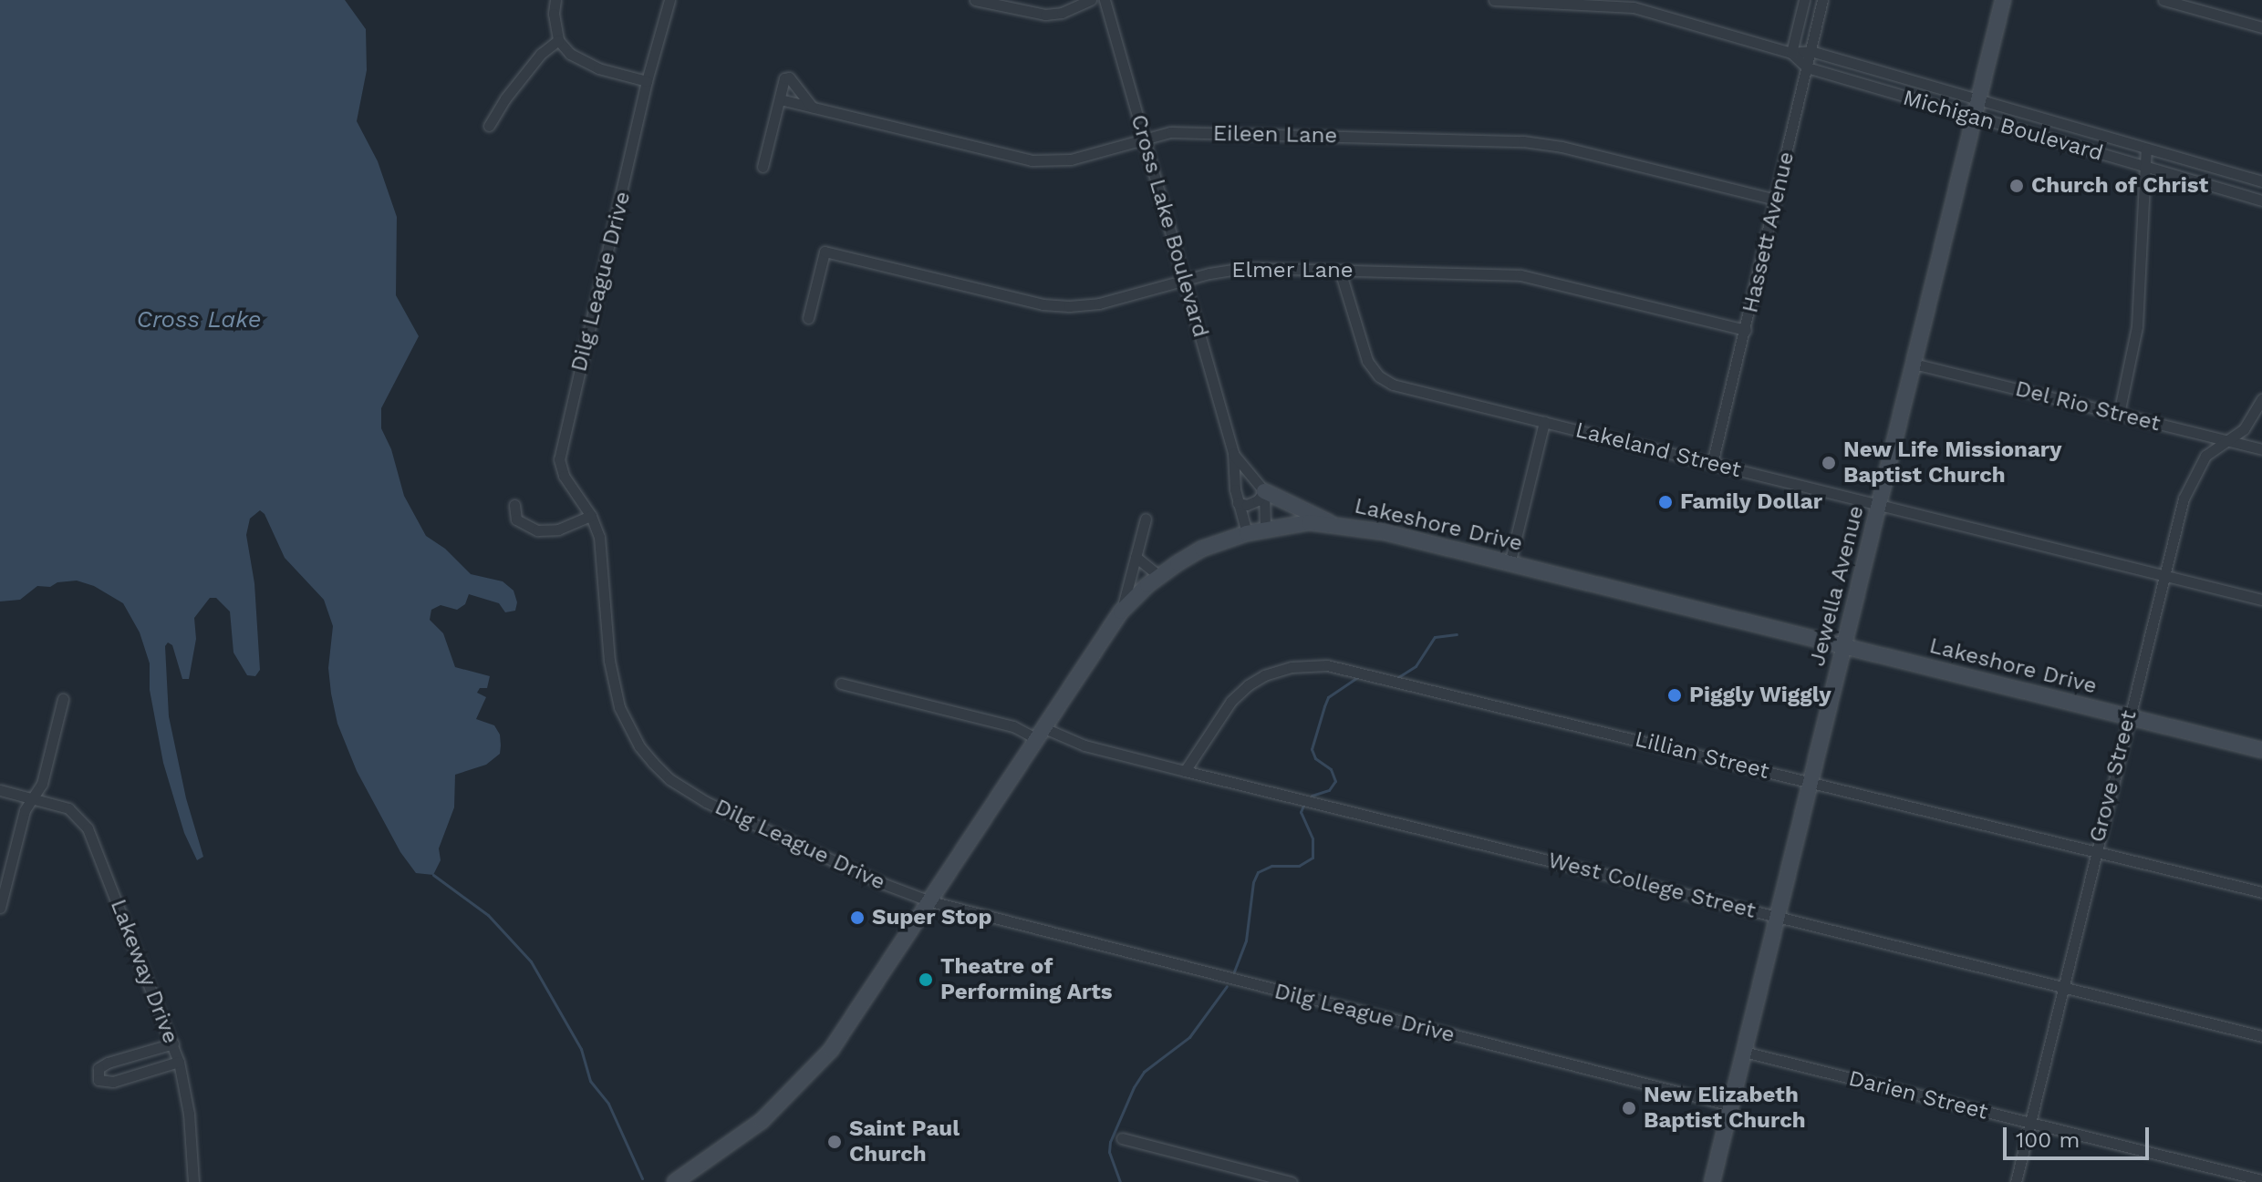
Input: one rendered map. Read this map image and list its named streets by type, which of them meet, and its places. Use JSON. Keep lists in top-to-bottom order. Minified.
{"streets":{"main road":["Lakeshore Drive","Jewella Avenue"],"street":["Michigan Boulevard","Eileen Lane","Cross Lake Boulevard","Hassett Avenue","Elmer Lane","Dilg League Drive","Del Rio Street","Lakeland Street","Lillian Street","Grove Street","West College Street","Lakeway Drive","Darien Street"]},"crossings":[["Michigan Boulevard","Hassett Avenue"],["Michigan Boulevard","Jewella Avenue"],["Eileen Lane","Cross Lake Boulevard"],["Eileen Lane","Hassett Avenue"],["Cross Lake Boulevard","Elmer Lane"],["Cross Lake Boulevard","Lakeshore Drive"],["Hassett Avenue","Elmer Lane"],["Hassett Avenue","Lakeland Street"],["Elmer Lane","Lakeland Street"],["Dilg League Drive","Lakeshore Drive"],["Dilg League Drive","Jewella Avenue"],["Del Rio Street","Jewella Avenue"],["Del Rio Street","Grove Street"],["Lakeland Street","Jewella Avenue"],["Lakeland Street","Grove Street"],["Lakeshore Drive","Jewella Avenue"],["Lakeshore Drive","Grove Street"],["Lakeshore Drive","West College Street"],["Jewella Avenue","Lillian Street"],["Jewella Avenue","West College Street"],["Jewella Avenue","Darien Street"],["Lillian Street","Grove Street"],["Lillian Street","West College Street"],["Grove Street","West College Street"],["Grove Street","Darien Street"]],"water":["Cross Lake"],"places":["Church of Christ","New Life Missionary Baptist Church","Family Dollar","Piggly Wiggly","Super Stop","Theatre of Performing Arts","New Elizabeth Baptist Church","Saint Paul Church"],"scale_bar":"100 m"}
